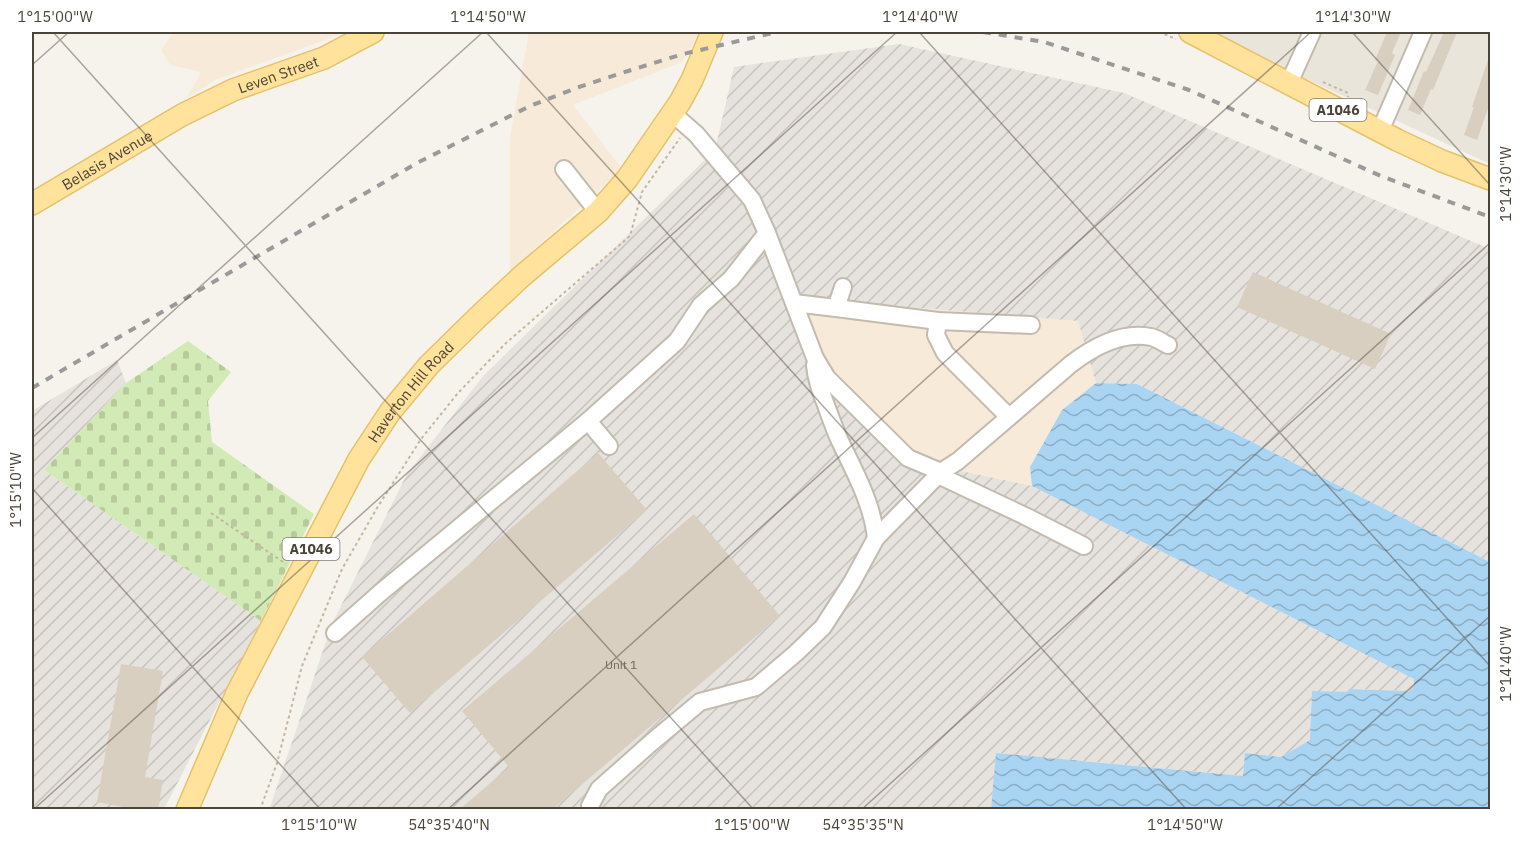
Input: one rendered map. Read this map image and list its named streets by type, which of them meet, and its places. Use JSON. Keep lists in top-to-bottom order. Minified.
{"streets":{"main road":["Leven Street","A1046","Belasis Avenue","Haverton Hill Road"]},"crossings":[["Leven Street","Belasis Avenue"]],"house_numbers":["Unit 1"],"coordinates":["1°15'00\"W","1°14'50\"W","1°14'40\"W","1°14'30\"W","1°15'10\"W","54°35'40\"N","54°35'35\"N"]}
